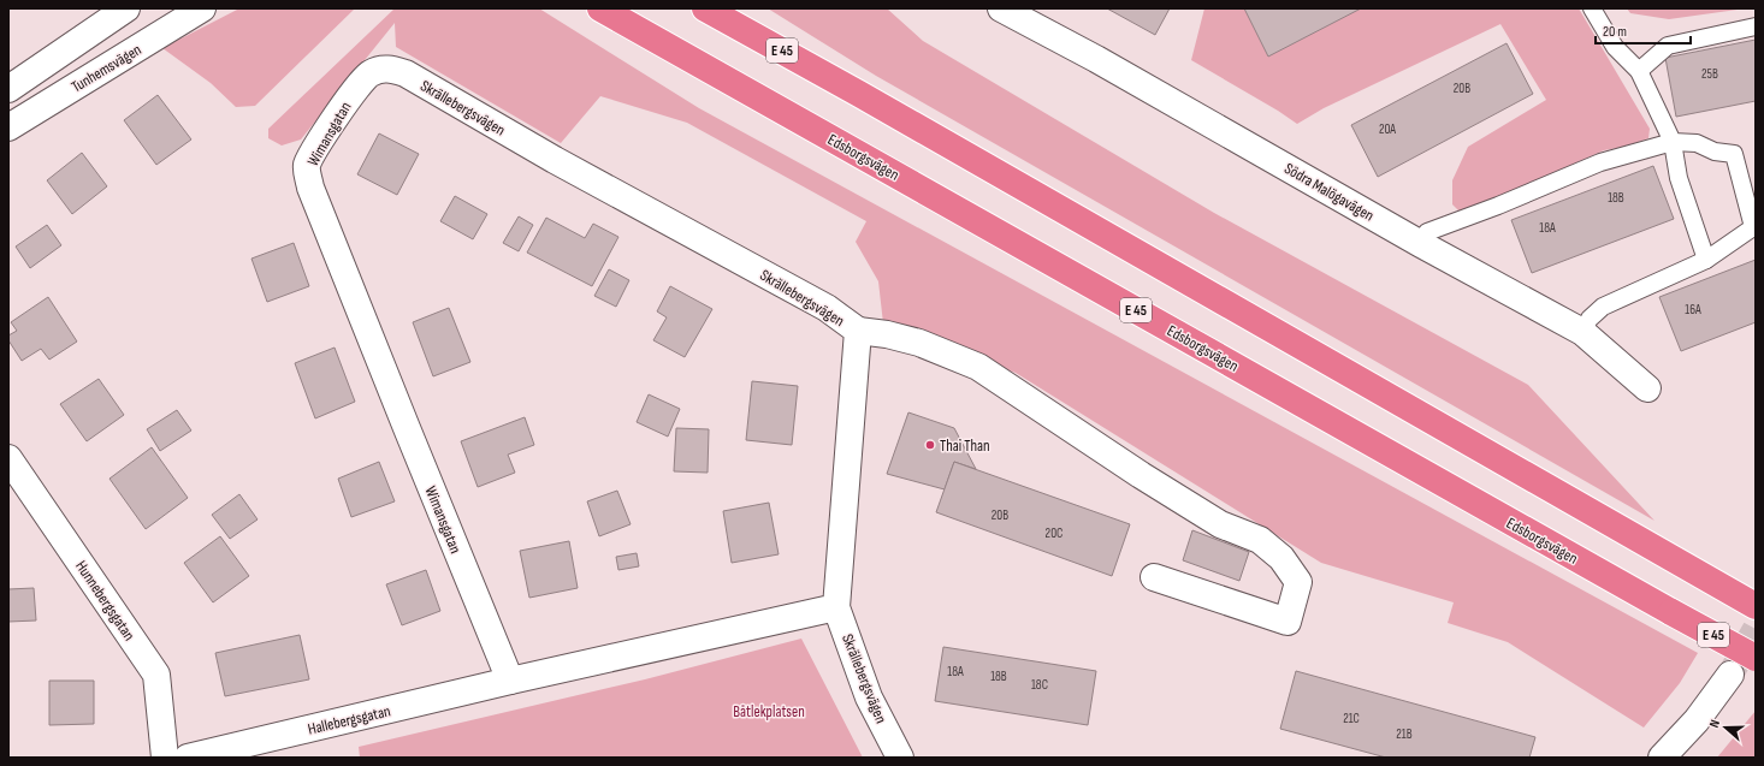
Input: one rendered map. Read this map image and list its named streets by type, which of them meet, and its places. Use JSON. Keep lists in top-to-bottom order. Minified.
{"streets":{"highway":["E 45","Edsborgsvägen"],"street":["Tunhemsvägen","Skrällebergsvägen","Wimansgatan","Södra Malögavägen","Hunnebergsgatan","Hallebergsgatan"]},"crossings":[["Skrällebergsvägen","Wimansgatan"],["Wimansgatan","Hallebergsgatan"]],"parks":["Båtlekplatsen"],"places":["Thai Than"],"house_numbers":["25B","20B","20A","18B","18A","16A","20B","20C","18A","18B","18C","21C","21B"],"scale_bar":"20 m","north":"left"}
